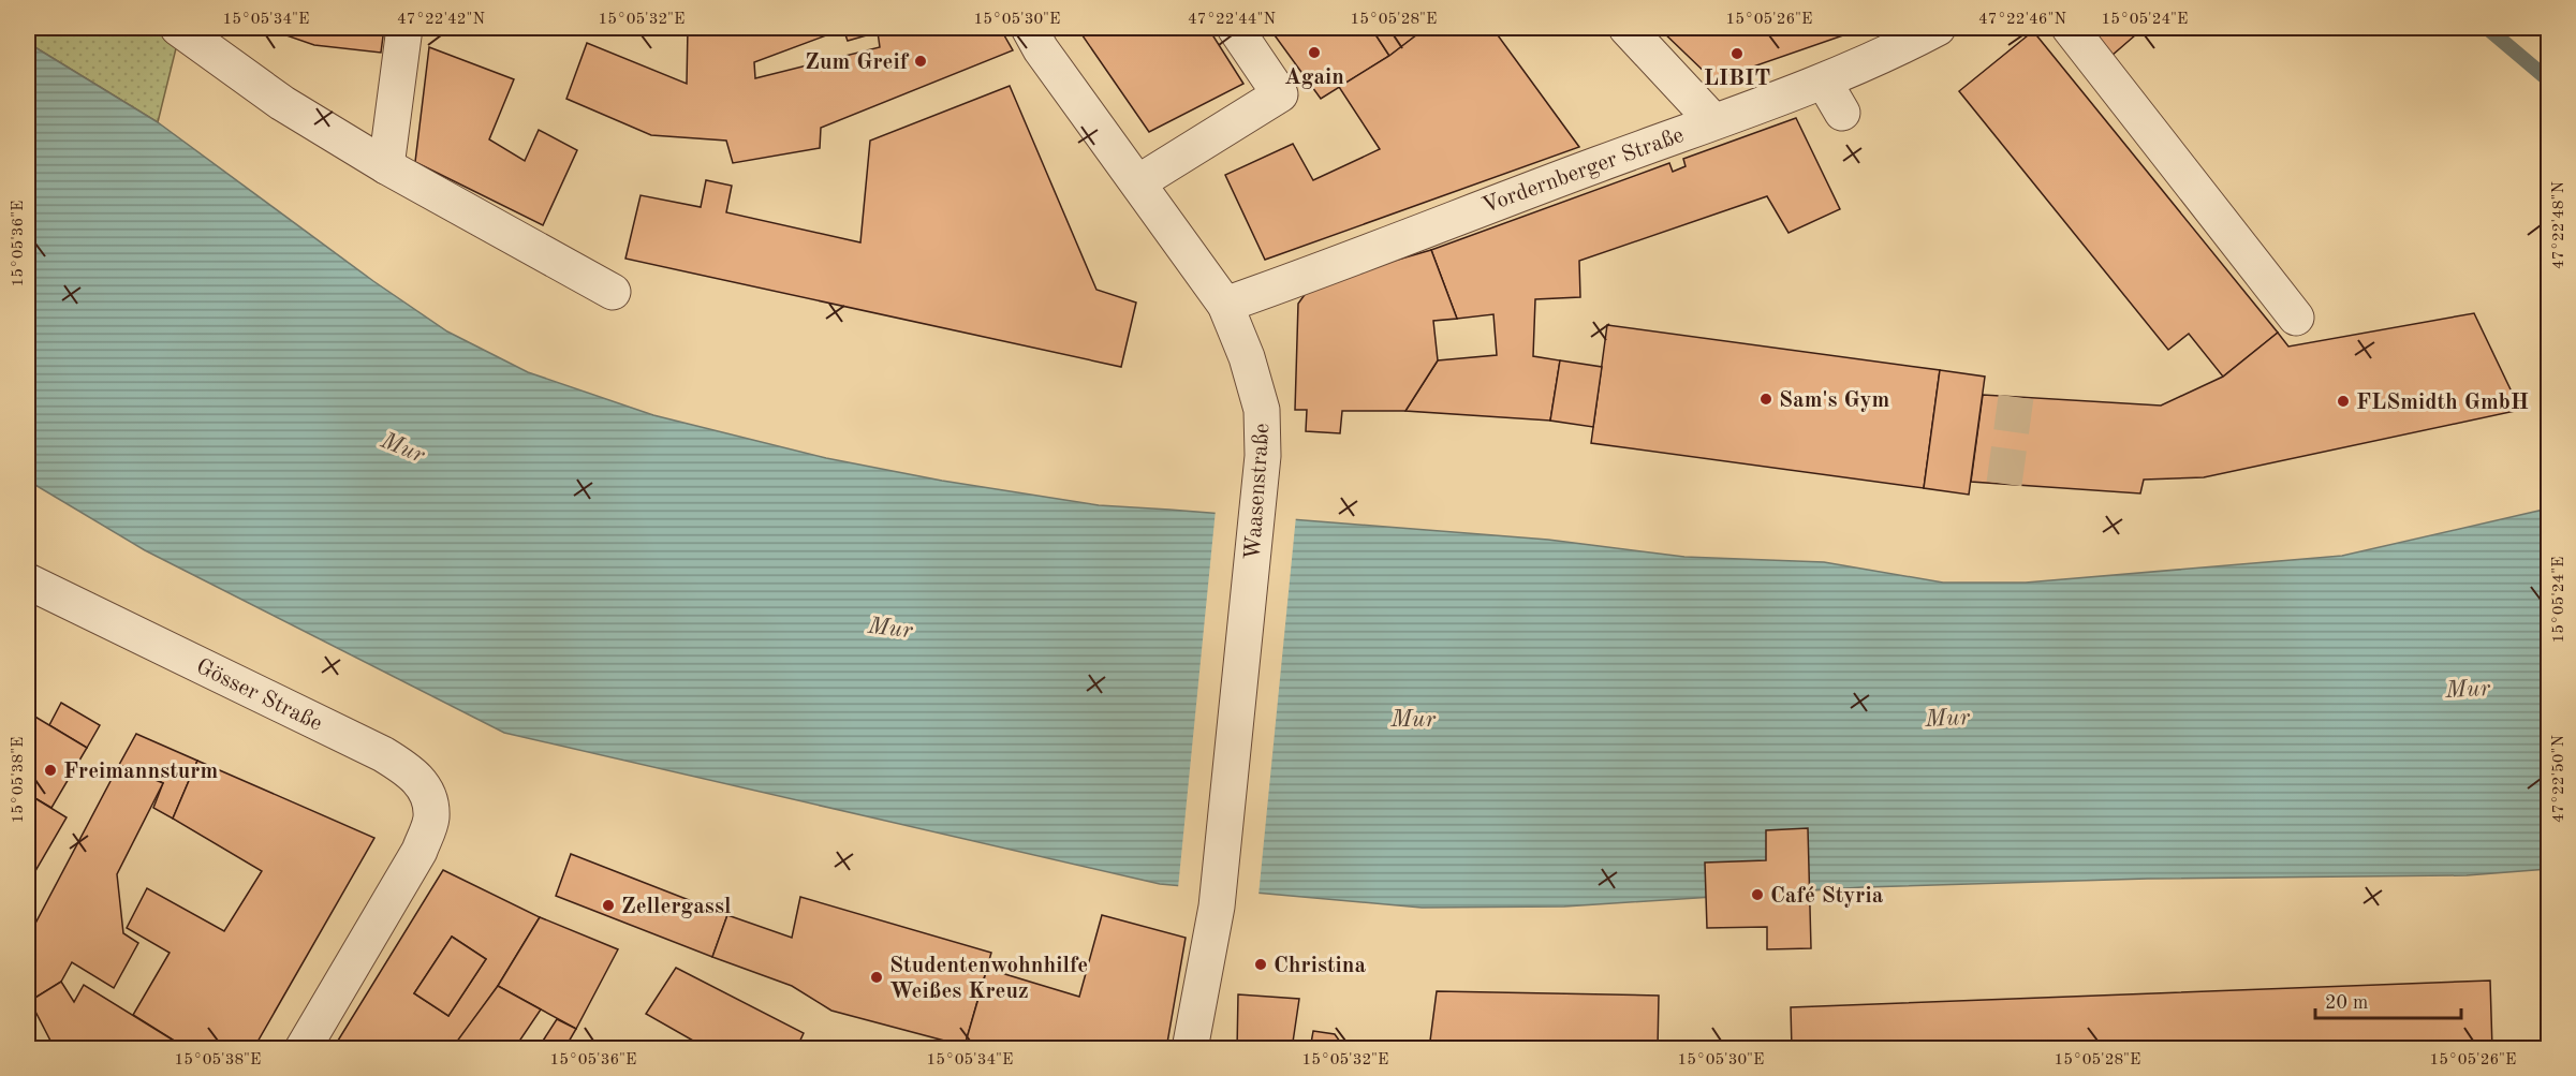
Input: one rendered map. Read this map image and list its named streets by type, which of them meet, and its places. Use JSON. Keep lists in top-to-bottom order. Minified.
{"streets":{"street":["Vordernberger Straße","Waasenstraße","Gösser Straße"]},"crossings":[["Vordernberger Straße","Waasenstraße"]],"water":["Mur"],"places":["Again","LIBIT","Zum Greif","Sam's Gym","FLSmidth GmbH","Freimannsturm","Café Styria","Zellergassl","Christina","Studentenwohnhilfe Weißes Kreuz"],"scale_bar":"20 m","coordinates":["15°05'34\"E","47°22'42\"N","15°05'32\"E","15°05'30\"E","47°22'44\"N","15°05'28\"E","15°05'26\"E","47°22'46\"N","15°05'24\"E","47°22'48\"N","15°05'36\"E","47°22'50\"N","15°05'38\"E"]}
